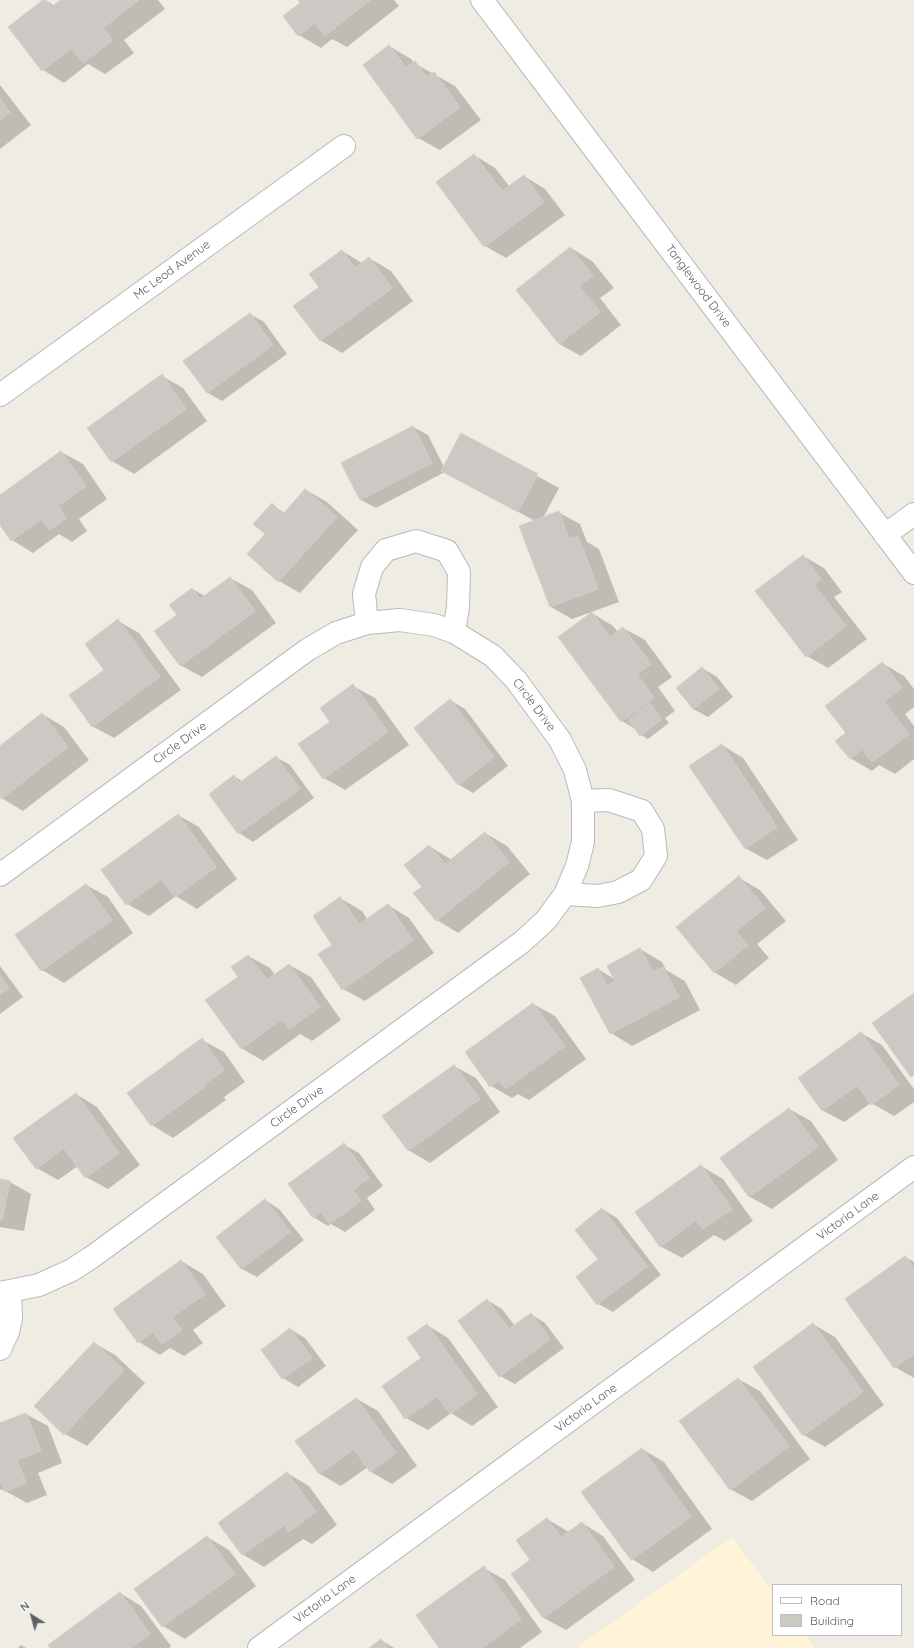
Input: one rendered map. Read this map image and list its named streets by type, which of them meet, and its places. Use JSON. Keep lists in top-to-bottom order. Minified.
{"streets":{"street":["Mc Leod Avenue","Tanglewood Drive","Circle Drive","Victoria Lane"]},"legend":["Road","Building"],"north":"top left"}
